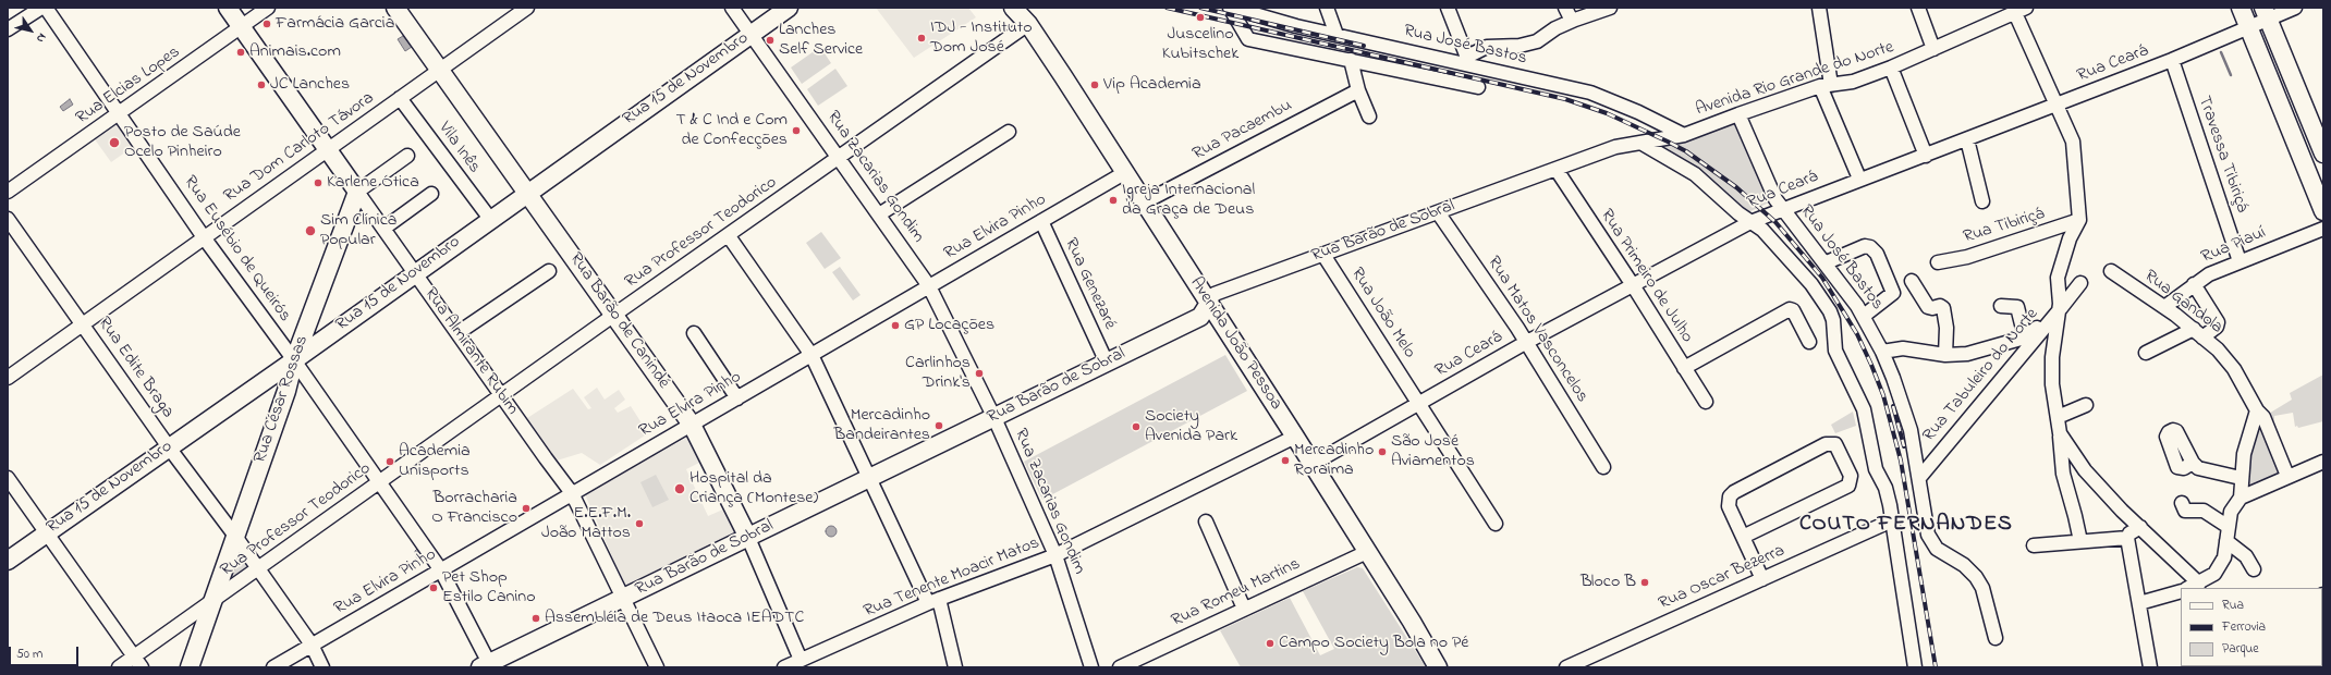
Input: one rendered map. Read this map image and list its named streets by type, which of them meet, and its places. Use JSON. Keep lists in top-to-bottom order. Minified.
{"streets":{"main road":["Rua 15 de Novembro","Rua Barão de Sobral","Rua Barão de Canindé","Avenida João Pessoa","Rua Almirante Rubim","Rua César Rossas"],"street":["Rua José Bastos","Rua Ceará","Avenida Rio Grande do Norte","Rua Elcias Lopes","Rua Pacaembu","Rua Dom Carloto Távora","Vila Inês","Travessa Tibiriçá","Rua Zacarias Gondim","Rua Tibiriçá","Rua Elvira Pinho","Rua Professor Teodorico","Rua Piauí","Rua Eusébio de Queirós","Rua Primeiro de Julho","Rua Genezaré","Rua Gandola","Rua João Melo","Rua Matos Vasconcelos","Rua Edite Braga","Rua Tabuleiro do Norte","Rua Tenente Moacir Matos","Rua Oscar Bezerra","Rua Romeu Martins"]},"crossings":[["Rua José Bastos","Rua Ceará"],["Rua José Bastos","Avenida Rio Grande do Norte"],["Rua José Bastos","Rua Tabuleiro do Norte"],["Rua Ceará","Travessa Tibiriçá"],["Rua Ceará","Rua Primeiro de Julho"],["Rua Ceará","Rua João Melo"],["Rua Ceará","Rua Matos Vasconcelos"],["Rua Ceará","Avenida João Pessoa"],["Rua 15 de Novembro","Vila Inês"],["Rua 15 de Novembro","Rua Zacarias Gondim"],["Rua 15 de Novembro","Rua Eusébio de Queirós"],["Rua 15 de Novembro","Rua Barão de Canindé"],["Rua 15 de Novembro","Rua Almirante Rubim"],["Rua 15 de Novembro","Rua Edite Braga"],["Rua 15 de Novembro","Rua César Rossas"],["Avenida Rio Grande do Norte","Rua Barão de Sobral"],["Rua Elcias Lopes","Rua Eusébio de Queirós"],["Rua Elcias Lopes","Rua Almirante Rubim"],["Rua Pacaembu","Avenida João Pessoa"],["Rua Dom Carloto Távora","Vila Inês"],["Rua Dom Carloto Távora","Rua Eusébio de Queirós"],["Rua Dom Carloto Távora","Rua Barão de Canindé"],["Rua Dom Carloto Távora","Rua Almirante Rubim"],["Rua Dom Carloto Távora","Rua Edite Braga"],["Travessa Tibiriçá","Rua Piauí"],["Rua Zacarias Gondim","Rua Elvira Pinho"],["Rua Zacarias Gondim","Rua Barão de Sobral"],["Rua Zacarias Gondim","Rua Professor Teodorico"],["Rua Zacarias Gondim","Rua Tenente Moacir Matos"],["Rua Elvira Pinho","Rua Eusébio de Queirós"],["Rua Elvira Pinho","Rua Genezaré"],["Rua Elvira Pinho","Rua Barão de Canindé"],["Rua Elvira Pinho","Avenida João Pessoa"],["Rua Elvira Pinho","Rua Almirante Rubim"],["Rua Elvira Pinho","Rua Edite Braga"],["Rua Barão de Sobral","Rua Eusébio de Queirós"],["Rua Barão de Sobral","Rua Primeiro de Julho"],["Rua Barão de Sobral","Rua Genezaré"],["Rua Barão de Sobral","Rua João Melo"],["Rua Barão de Sobral","Rua Barão de Canindé"],["Rua Barão de Sobral","Rua Matos Vasconcelos"],["Rua Barão de Sobral","Avenida João Pessoa"],["Rua Barão de Sobral","Rua Almirante Rubim"],["Rua Professor Teodorico","Rua Eusébio de Queirós"],["Rua Professor Teodorico","Rua Barão de Canindé"],["Rua Professor Teodorico","Avenida João Pessoa"],["Rua Professor Teodorico","Rua Almirante Rubim"],["Rua Professor Teodorico","Rua Edite Braga"],["Rua Professor Teodorico","Rua César Rossas"],["Rua Piauí","Rua Gandola"],["Rua Eusébio de Queirós","Rua César Rossas"],["Rua Barão de Canindé","Rua Tenente Moacir Matos"],["Avenida João Pessoa","Rua Tenente Moacir Matos"],["Avenida João Pessoa","Rua Romeu Martins"],["Rua Almirante Rubim","Rua César Rossas"],["Rua Edite Braga","Rua César Rossas"]],"districts":["COUTO FERNANDES"],"places":["Juscelino Kubitschek","Farmácia Garcia","IDJ - Instituto Dom José","Lanches Self Service","Animais.com","JC Lanches","Vip Academia","T & C Ind e Com de Confecções","Posto de Saúde Ocelo Pinheiro","Karlene Ótica","Igreja Internacional da Graça de Deus","Sim Clínica Popular","GP Locações","Carlinhos Drink's","Mercadinho Bandeirantes","Society Avenida Park","São José Aviamentos","Mercadinho Roraima","Academia Unisports","Hospital da Criança (Montese)","Borracharia O Francisco","E.E.F.M. João Mattos","Bloco B","Pet Shop Estilo Canino","Assembléia de Deus Itaoca IEADTC","Campo Society Bola no Pé"],"legend":["Rua","Ferrovia","Parque"],"scale_bar":"50 m","north":"bottom right"}
